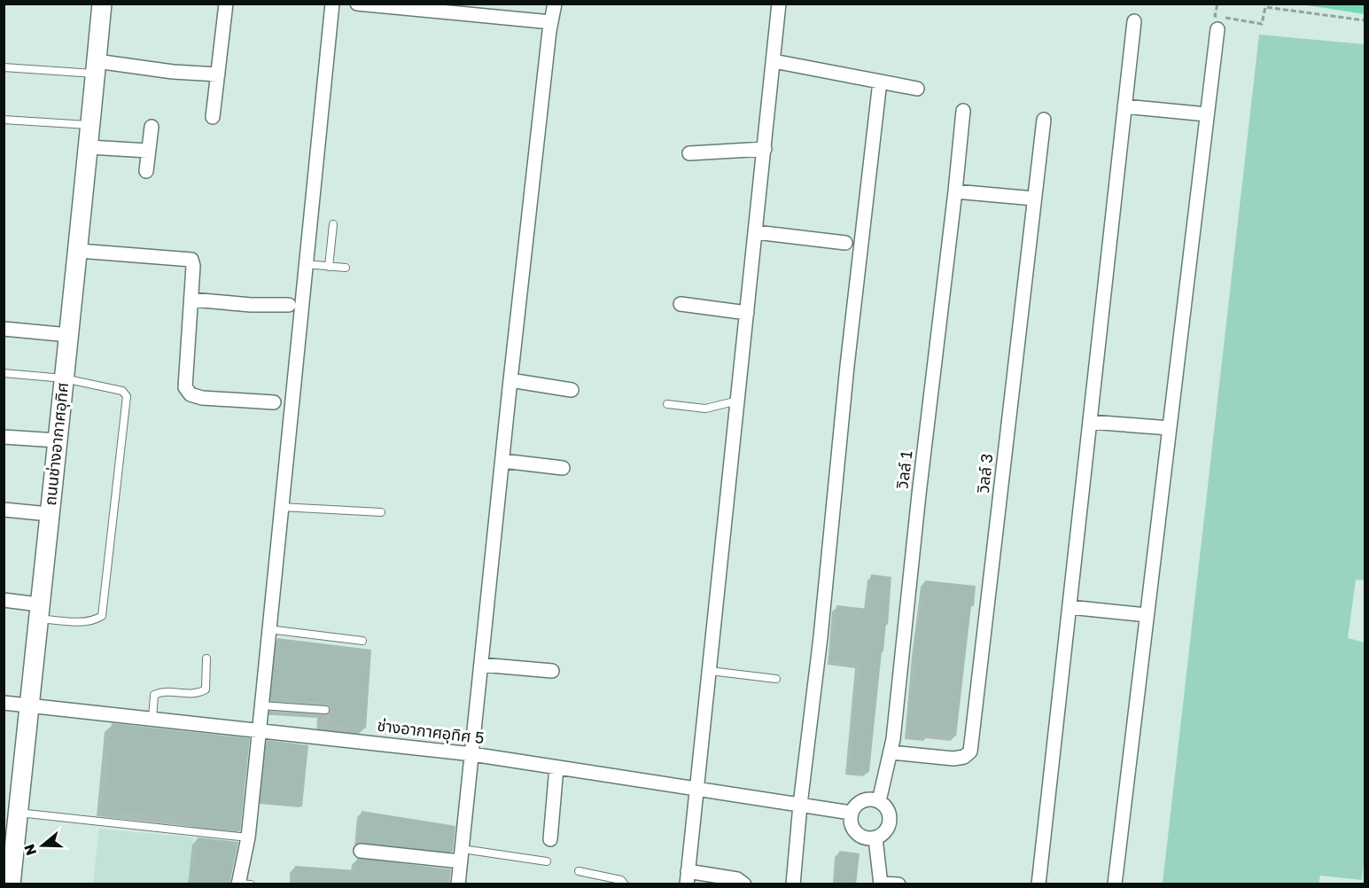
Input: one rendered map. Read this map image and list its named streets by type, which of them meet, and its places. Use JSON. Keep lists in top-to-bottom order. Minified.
{"streets":{"street":["ถนนช่างอากาศอุทิศ","วิลล์ 1","วิลล์ 3","ช่างอากาศอุทิศ 5"]},"crossings":[["ถนนช่างอากาศอุทิศ","ช่างอากาศอุทิศ 5"],["วิลล์ 1","วิลล์ 3"],["วิลล์ 1","ช่างอากาศอุทิศ 5"]],"north":"left"}
